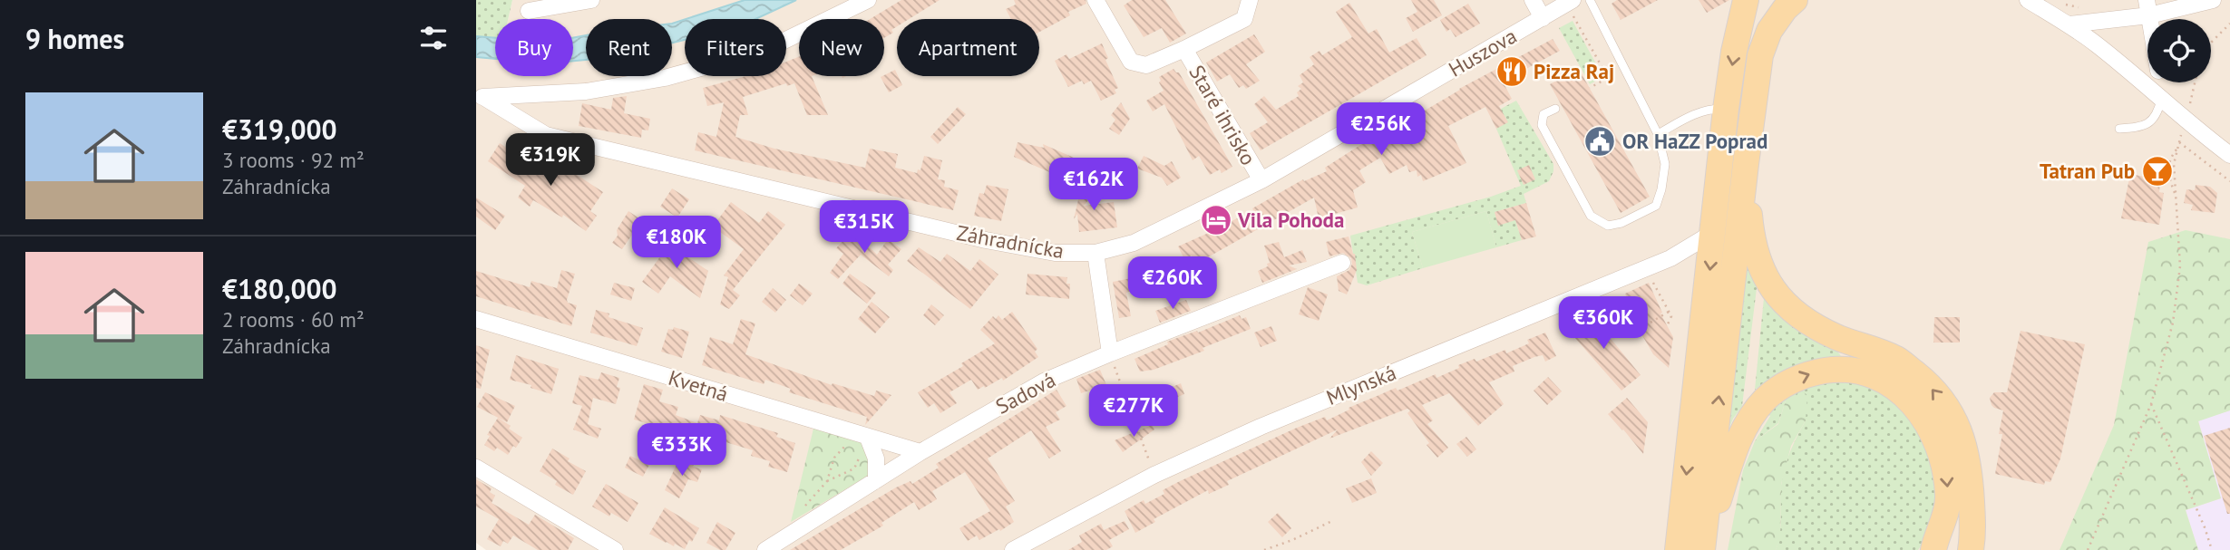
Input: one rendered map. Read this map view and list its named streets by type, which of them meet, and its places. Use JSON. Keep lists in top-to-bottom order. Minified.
{"streets":{"street":["Huszova","Staré ihrisko","Záhradnícka","Mlynská","Kvetná","Sadová"]},"crossings":[["Huszova","Staré ihrisko"],["Huszova","Záhradnícka"],["Staré ihrisko","Záhradnícka"],["Kvetná","Sadová"]],"places":{"restaurant":["Pizza Raj"],"public building":["OR HaZZ Poprad"],"bar":["Tatran Pub"],"hotel":["Vila Pohoda"]},"page":{"heading":"9 homes","chip":["Buy","Rent","Filters","New","Apartment"],"list":[{"name":"€319,000","note":"3 rooms · 92 m² · Záhradnícka"},{"name":"€180,000","note":"2 rooms · 60 m² · Záhradnícka"}],"price":["€256K","€319K","€162K","€315K","€180K","€260K","€360K","€277K","€333K"]}}
